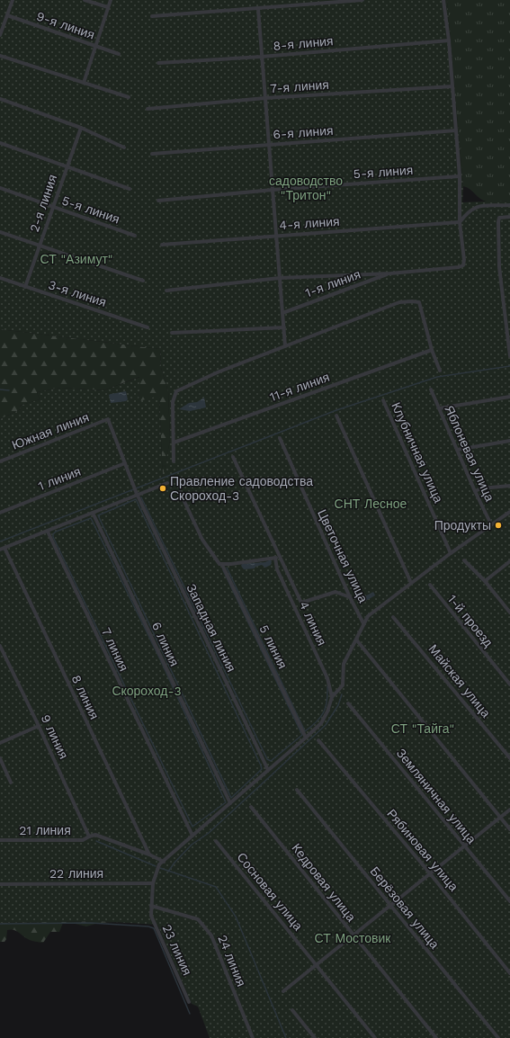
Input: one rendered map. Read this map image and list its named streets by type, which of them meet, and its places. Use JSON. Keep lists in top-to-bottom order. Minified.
{"streets":{"street":["9-я линия","8-я линия","7-я линия","6-я линия","5-я линия","2-я линия","4-я линия","1-я линия","3-я линия","11-я линия","Южная линия","Клубничная улица","Яблоневая улица","1 линия","Цветочная улица","1-й проезд","4 линия","Западная линия","6 линия","5 линия","7 линия","Майская улица","8 линия","9 линия","Земляничная улица","21 линия","Рябиновая улица","22 линия","Кедровая улица","Сосновая улица","Берёзовая улица","23 линия","24 линия"]},"crossings":[["5-я линия","2-я линия"],["2-я линия","3-я линия"],["Южная линия","Западная линия"],["1 линия","Западная линия"],["4 линия","23 линия"],["Западная линия","23 линия"],["6 линия","23 линия"],["5 линия","23 линия"],["7 линия","23 линия"],["8 линия","21 линия"],["9 линия","21 линия"],["21 линия","23 линия"],["22 линия","23 линия"],["23 линия","24 линия"]],"parks":["садоводство \"Тритон\"","СТ \"Азимут\"","СНТ Лесное","Скороход-3","СТ \"Тайга\"","СТ Мостовик"],"places":["Правление садоводства Скороход-3","Продукты"]}
